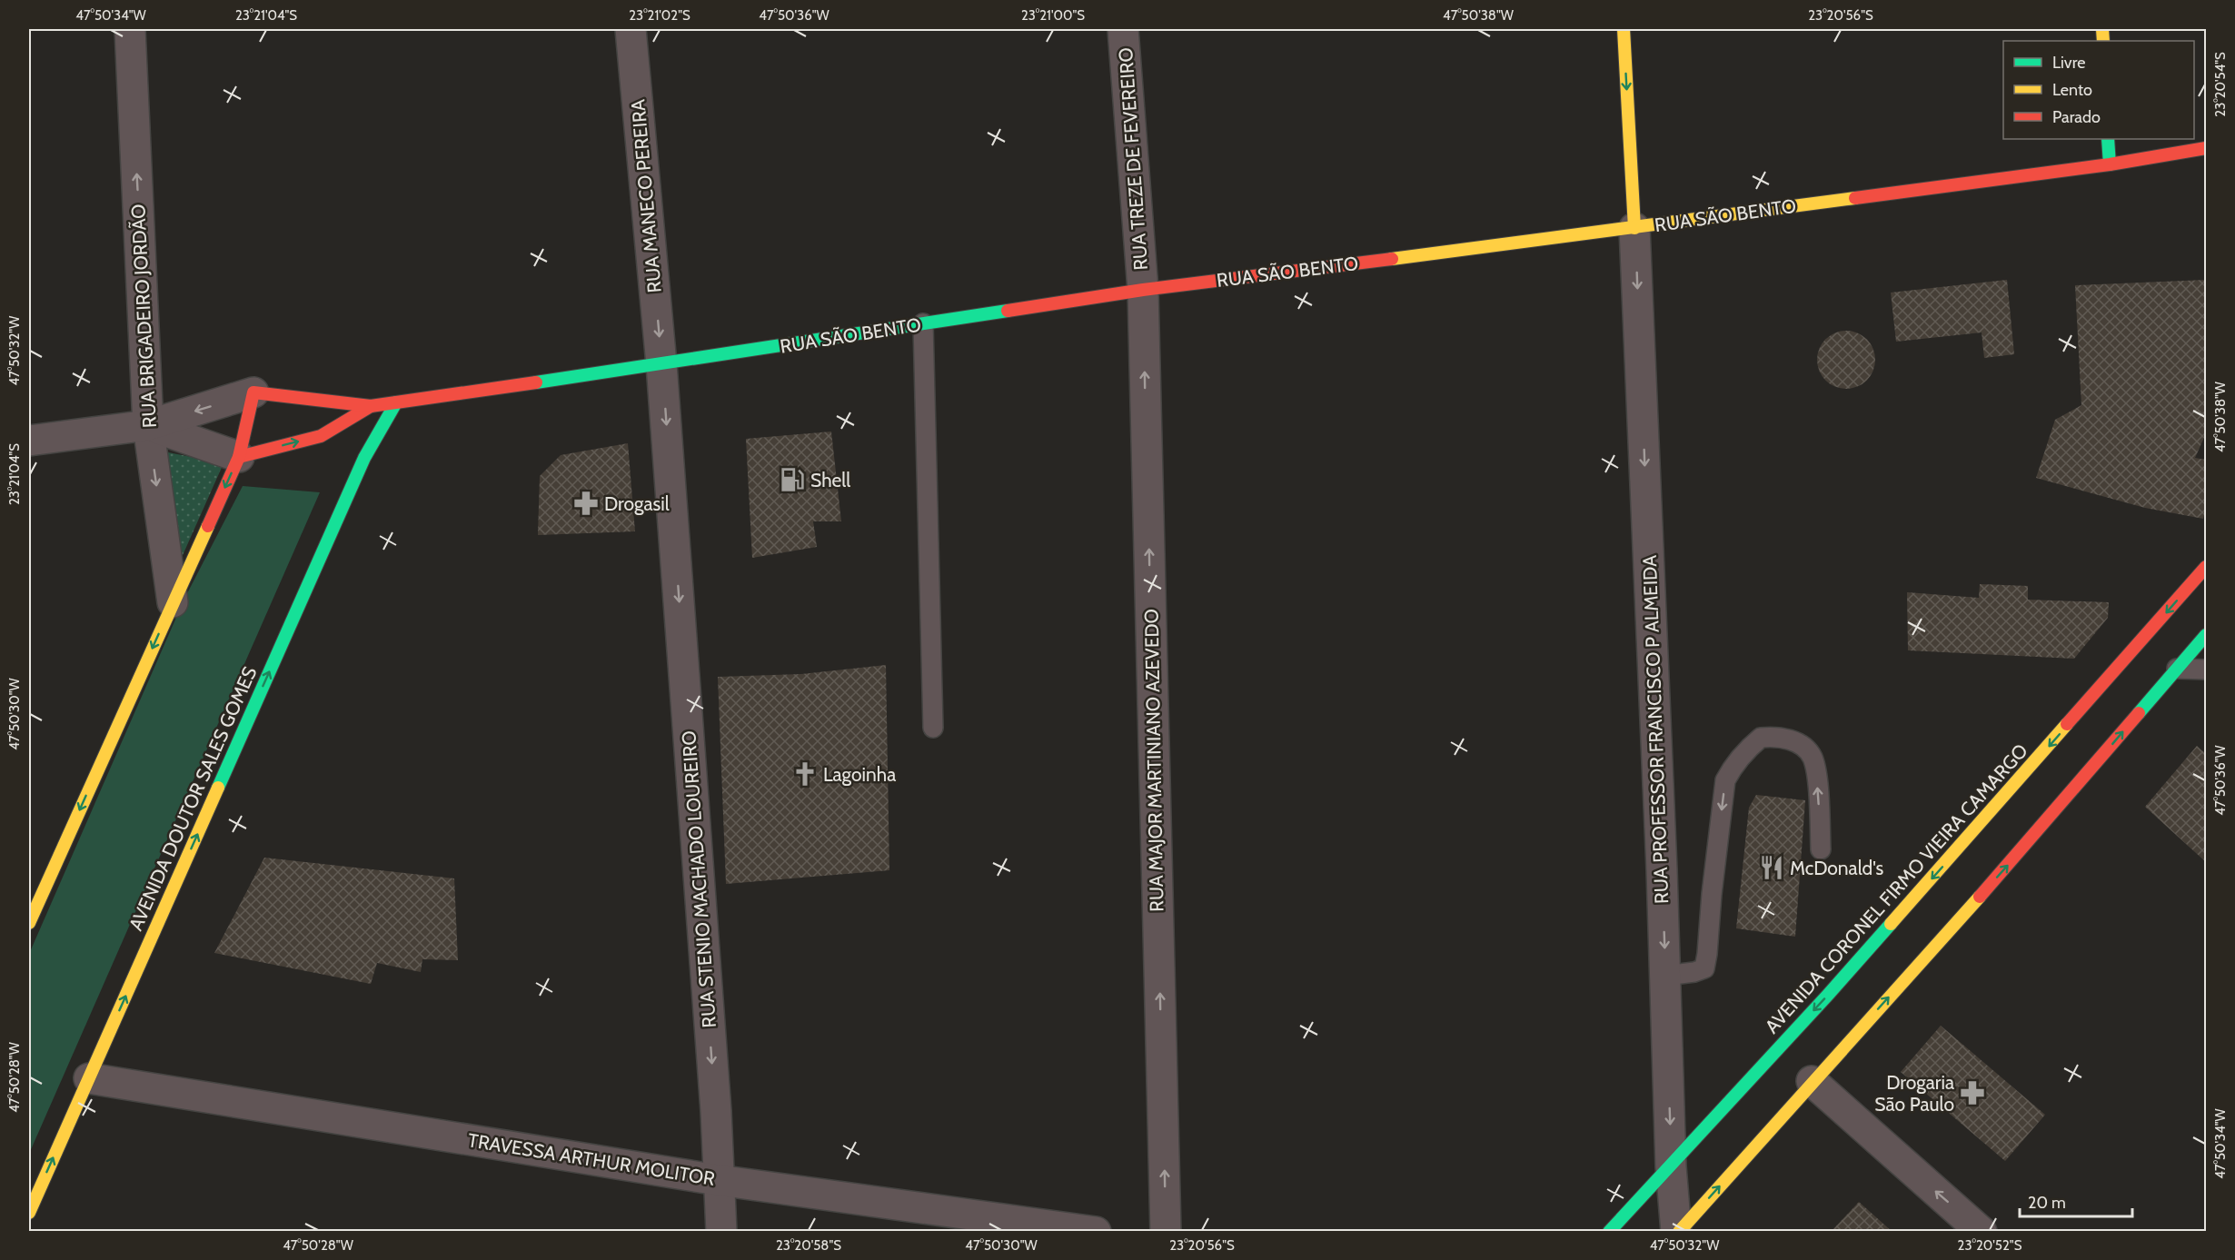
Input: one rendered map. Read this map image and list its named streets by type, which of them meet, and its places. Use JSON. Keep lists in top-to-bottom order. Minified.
{"streets":{"main road":["RUA SÃO BENTO","AVENIDA DOUTOR SALES GOMES","AVENIDA CORONEL FIRMO VIEIRA CAMARGO"],"street":["RUA TREZE DE FEVEREIRO","RUA MANECO PEREIRA","RUA BRIGADEIRO JORDÃO","RUA PROFESSOR FRANCISCO P ALMEIDA","RUA MAJOR MARTINIANO AZEVEDO","RUA STENIO MACHADO LOUREIRO","TRAVESSA ARTHUR MOLITOR"]},"crossings":[["RUA TREZE DE FEVEREIRO","RUA SÃO BENTO"],["RUA TREZE DE FEVEREIRO","RUA MAJOR MARTINIANO AZEVEDO"],["RUA MANECO PEREIRA","RUA SÃO BENTO"],["RUA MANECO PEREIRA","RUA STENIO MACHADO LOUREIRO"],["RUA SÃO BENTO","RUA BRIGADEIRO JORDÃO"],["RUA SÃO BENTO","RUA PROFESSOR FRANCISCO P ALMEIDA"],["RUA SÃO BENTO","RUA MAJOR MARTINIANO AZEVEDO"],["RUA SÃO BENTO","AVENIDA DOUTOR SALES GOMES"],["RUA SÃO BENTO","RUA STENIO MACHADO LOUREIRO"],["RUA PROFESSOR FRANCISCO P ALMEIDA","AVENIDA CORONEL FIRMO VIEIRA CAMARGO"],["AVENIDA DOUTOR SALES GOMES","TRAVESSA ARTHUR MOLITOR"],["RUA STENIO MACHADO LOUREIRO","TRAVESSA ARTHUR MOLITOR"]],"one_way":["RUA MANECO PEREIRA","RUA PROFESSOR FRANCISCO P ALMEIDA","RUA MAJOR MARTINIANO AZEVEDO","AVENIDA DOUTOR SALES GOMES","RUA STENIO MACHADO LOUREIRO"],"places":{"fuel station":["Shell"],"pharmacy":["Drogasil","Drogaria São Paulo"],"church":["Lagoinha"],"restaurant":["McDonald's"]},"legend":["Livre","Lento","Parado"],"scale_bar":"20 m","coordinates":["47°50'34\"W","23°21'04\"S","23°21'02\"S","47°50'36\"W","23°21'00\"S","47°50'38\"W","23°20'56\"S","23°20'54\"S","47°50'32\"W","47°50'30\"W","47°50'28\"W","23°20'58\"S","23°20'52\"S"]}
